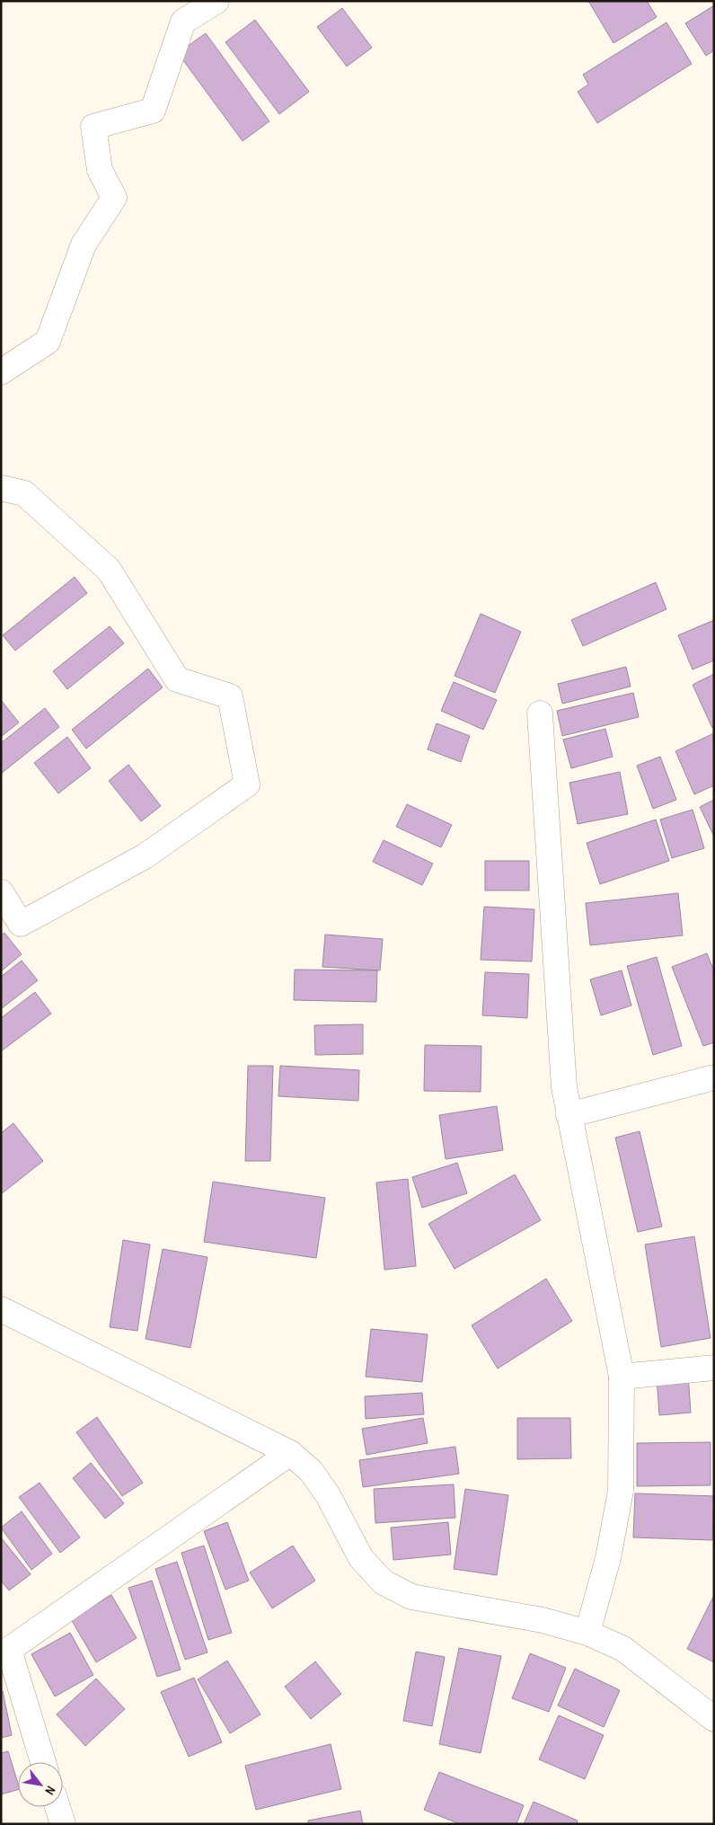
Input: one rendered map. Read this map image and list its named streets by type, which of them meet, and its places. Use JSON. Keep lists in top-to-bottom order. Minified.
{"north":"bottom right"}
